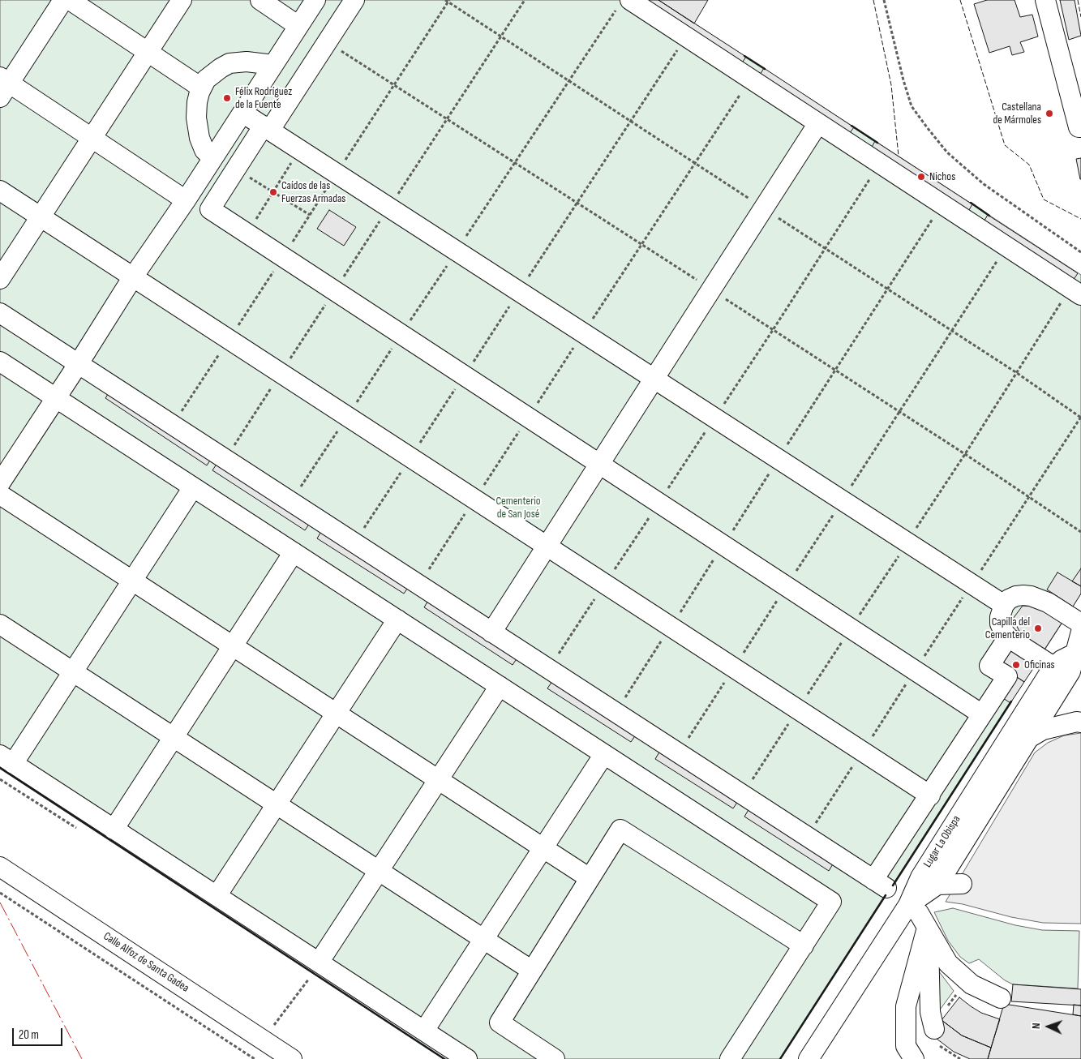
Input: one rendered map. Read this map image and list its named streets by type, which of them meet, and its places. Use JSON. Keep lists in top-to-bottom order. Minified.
{"streets":{"street":["Lugar La Obispa","Calle Alfoz de Santa Gadea"]},"parks":["Cementerio de San José"],"places":["Félix Rodríguez de la Fuente","Castellana de Mármoles","Nichos","Caídos de las Fuerzas Armadas","Capilla del Cementerio","Oficinas"],"scale_bar":"20 m","north":"left"}
